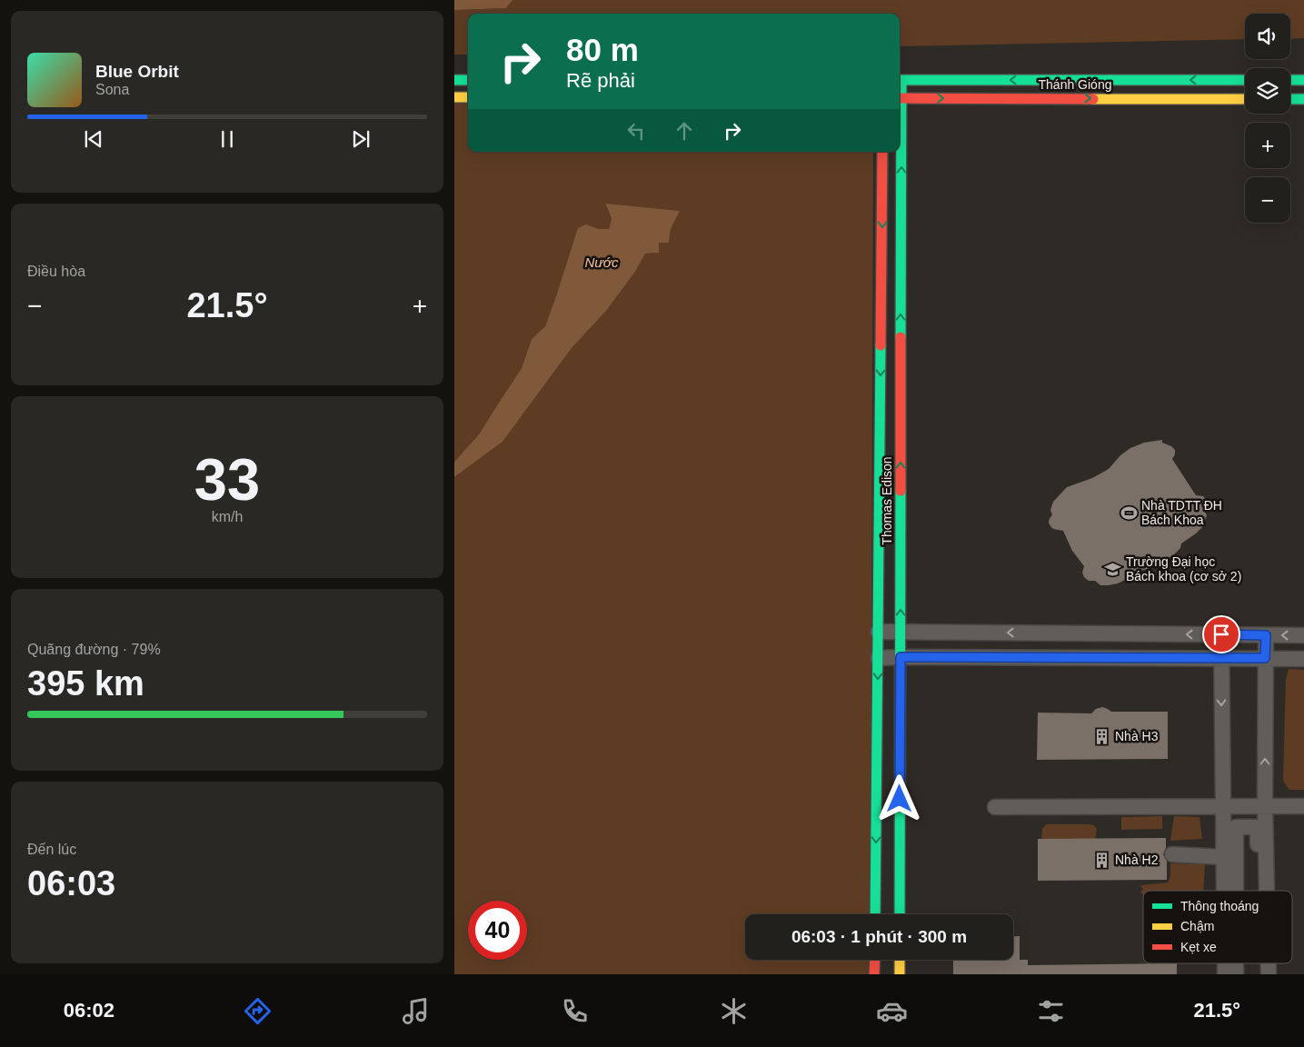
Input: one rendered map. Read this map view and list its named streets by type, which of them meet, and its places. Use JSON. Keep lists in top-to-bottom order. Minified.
{"streets":{"street":["Thánh Gióng","Thomas Edison"]},"water":["Nước"],"places":{"sports":["Nhà TDTT ĐH Bách Khoa"],"school or university":["Trường Đại học Bách khoa (cơ sở 2)"],"building":["Nhà H3","Nhà H2"]},"legend":["Thông thoáng","Chậm","Kẹt xe"],"page":{"map_buttons":["+","−"],"turn":["80 m","Rẽ phải"],"song":["Blue Orbit","Sona"],"tile":["Điều hòa",["33","km/h"],["Quãng đường · 79%","395 km"],["Đến lúc","06:03"]],"heat":["−","21.5°","+"],"limit":"40","trip":"06:03 · 1 phút · 300 m","tabs":["06:02","21.5°"]}}
